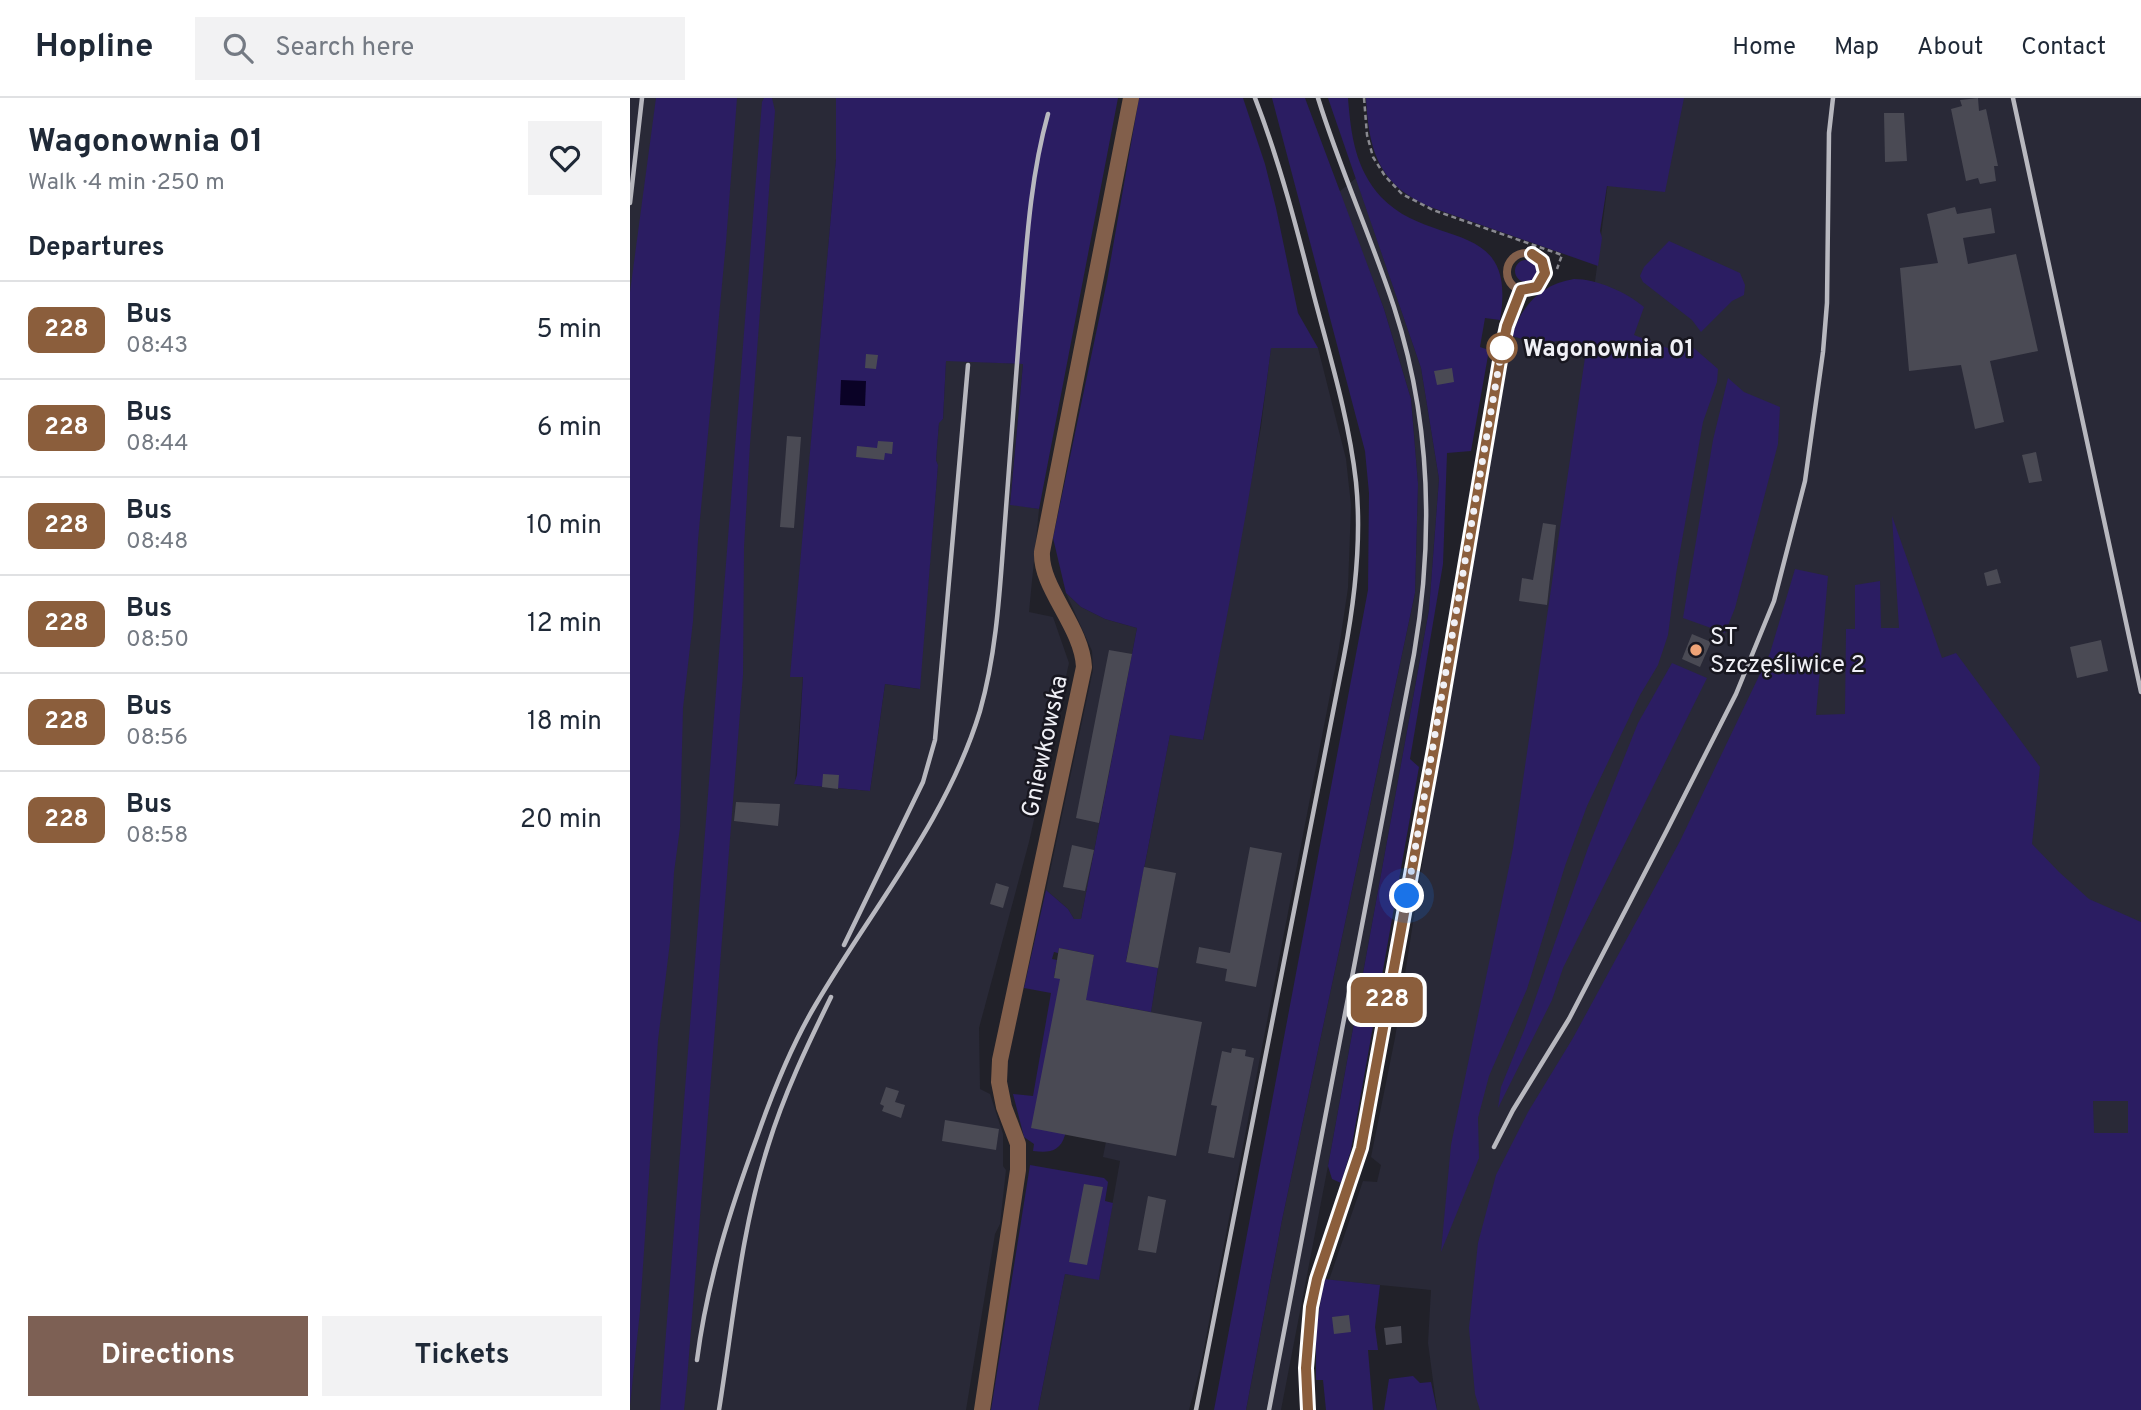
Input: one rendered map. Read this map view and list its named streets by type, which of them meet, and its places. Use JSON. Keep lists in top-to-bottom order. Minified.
{"streets":{"street":["Gniewkowska"]},"places":["Wagonownia 01","ST Szczęśliwice 2"],"lines":["bus line 228"],"page":{"header":"Hopline","search":"Search here","nav":["Home","Map","About","Contact"],"heading":[["Wagonownia 01","Walk · 4 min · 250 m"],"Departures"],"on_map":"228","list":[{"mark":"228","name":"Bus","note":"08:43","value":"5 min"},{"mark":"228","name":"Bus","note":"08:44","value":"6 min"},{"mark":"228","name":"Bus","note":"08:48","value":"10 min"},{"mark":"228","name":"Bus","note":"08:50","value":"12 min"},{"mark":"228","name":"Bus","note":"08:56","value":"18 min"},{"mark":"228","name":"Bus","note":"08:58","value":"20 min"}],"buttons":["Directions","Tickets"]}}
